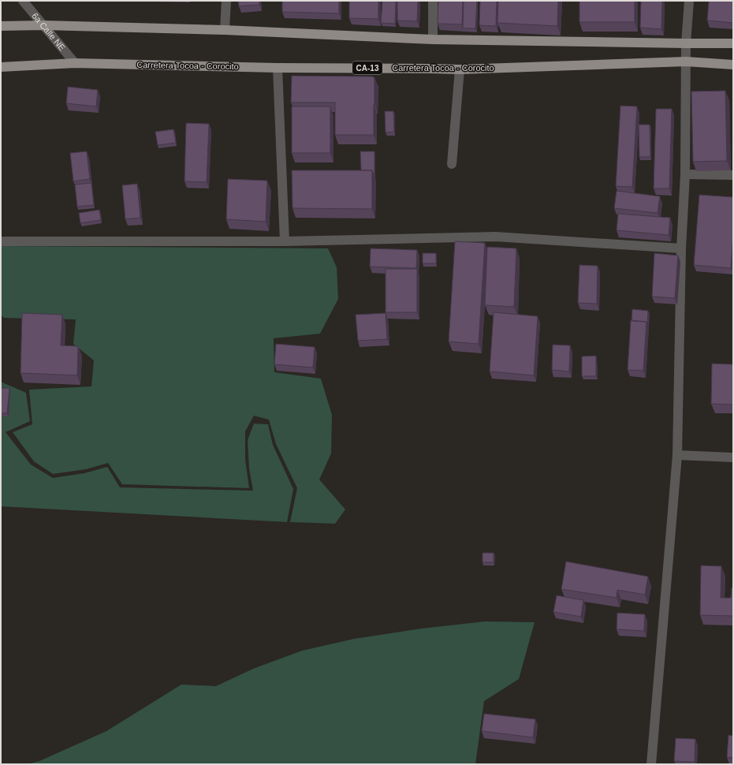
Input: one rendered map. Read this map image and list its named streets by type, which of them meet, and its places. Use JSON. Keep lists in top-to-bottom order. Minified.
{"streets":{"main road":["Carretera Tocoa - Corocito","CA-13"],"street":["6a Calle NE"]},"crossings":[["6a Calle NE","Carretera Tocoa - Corocito"]]}
